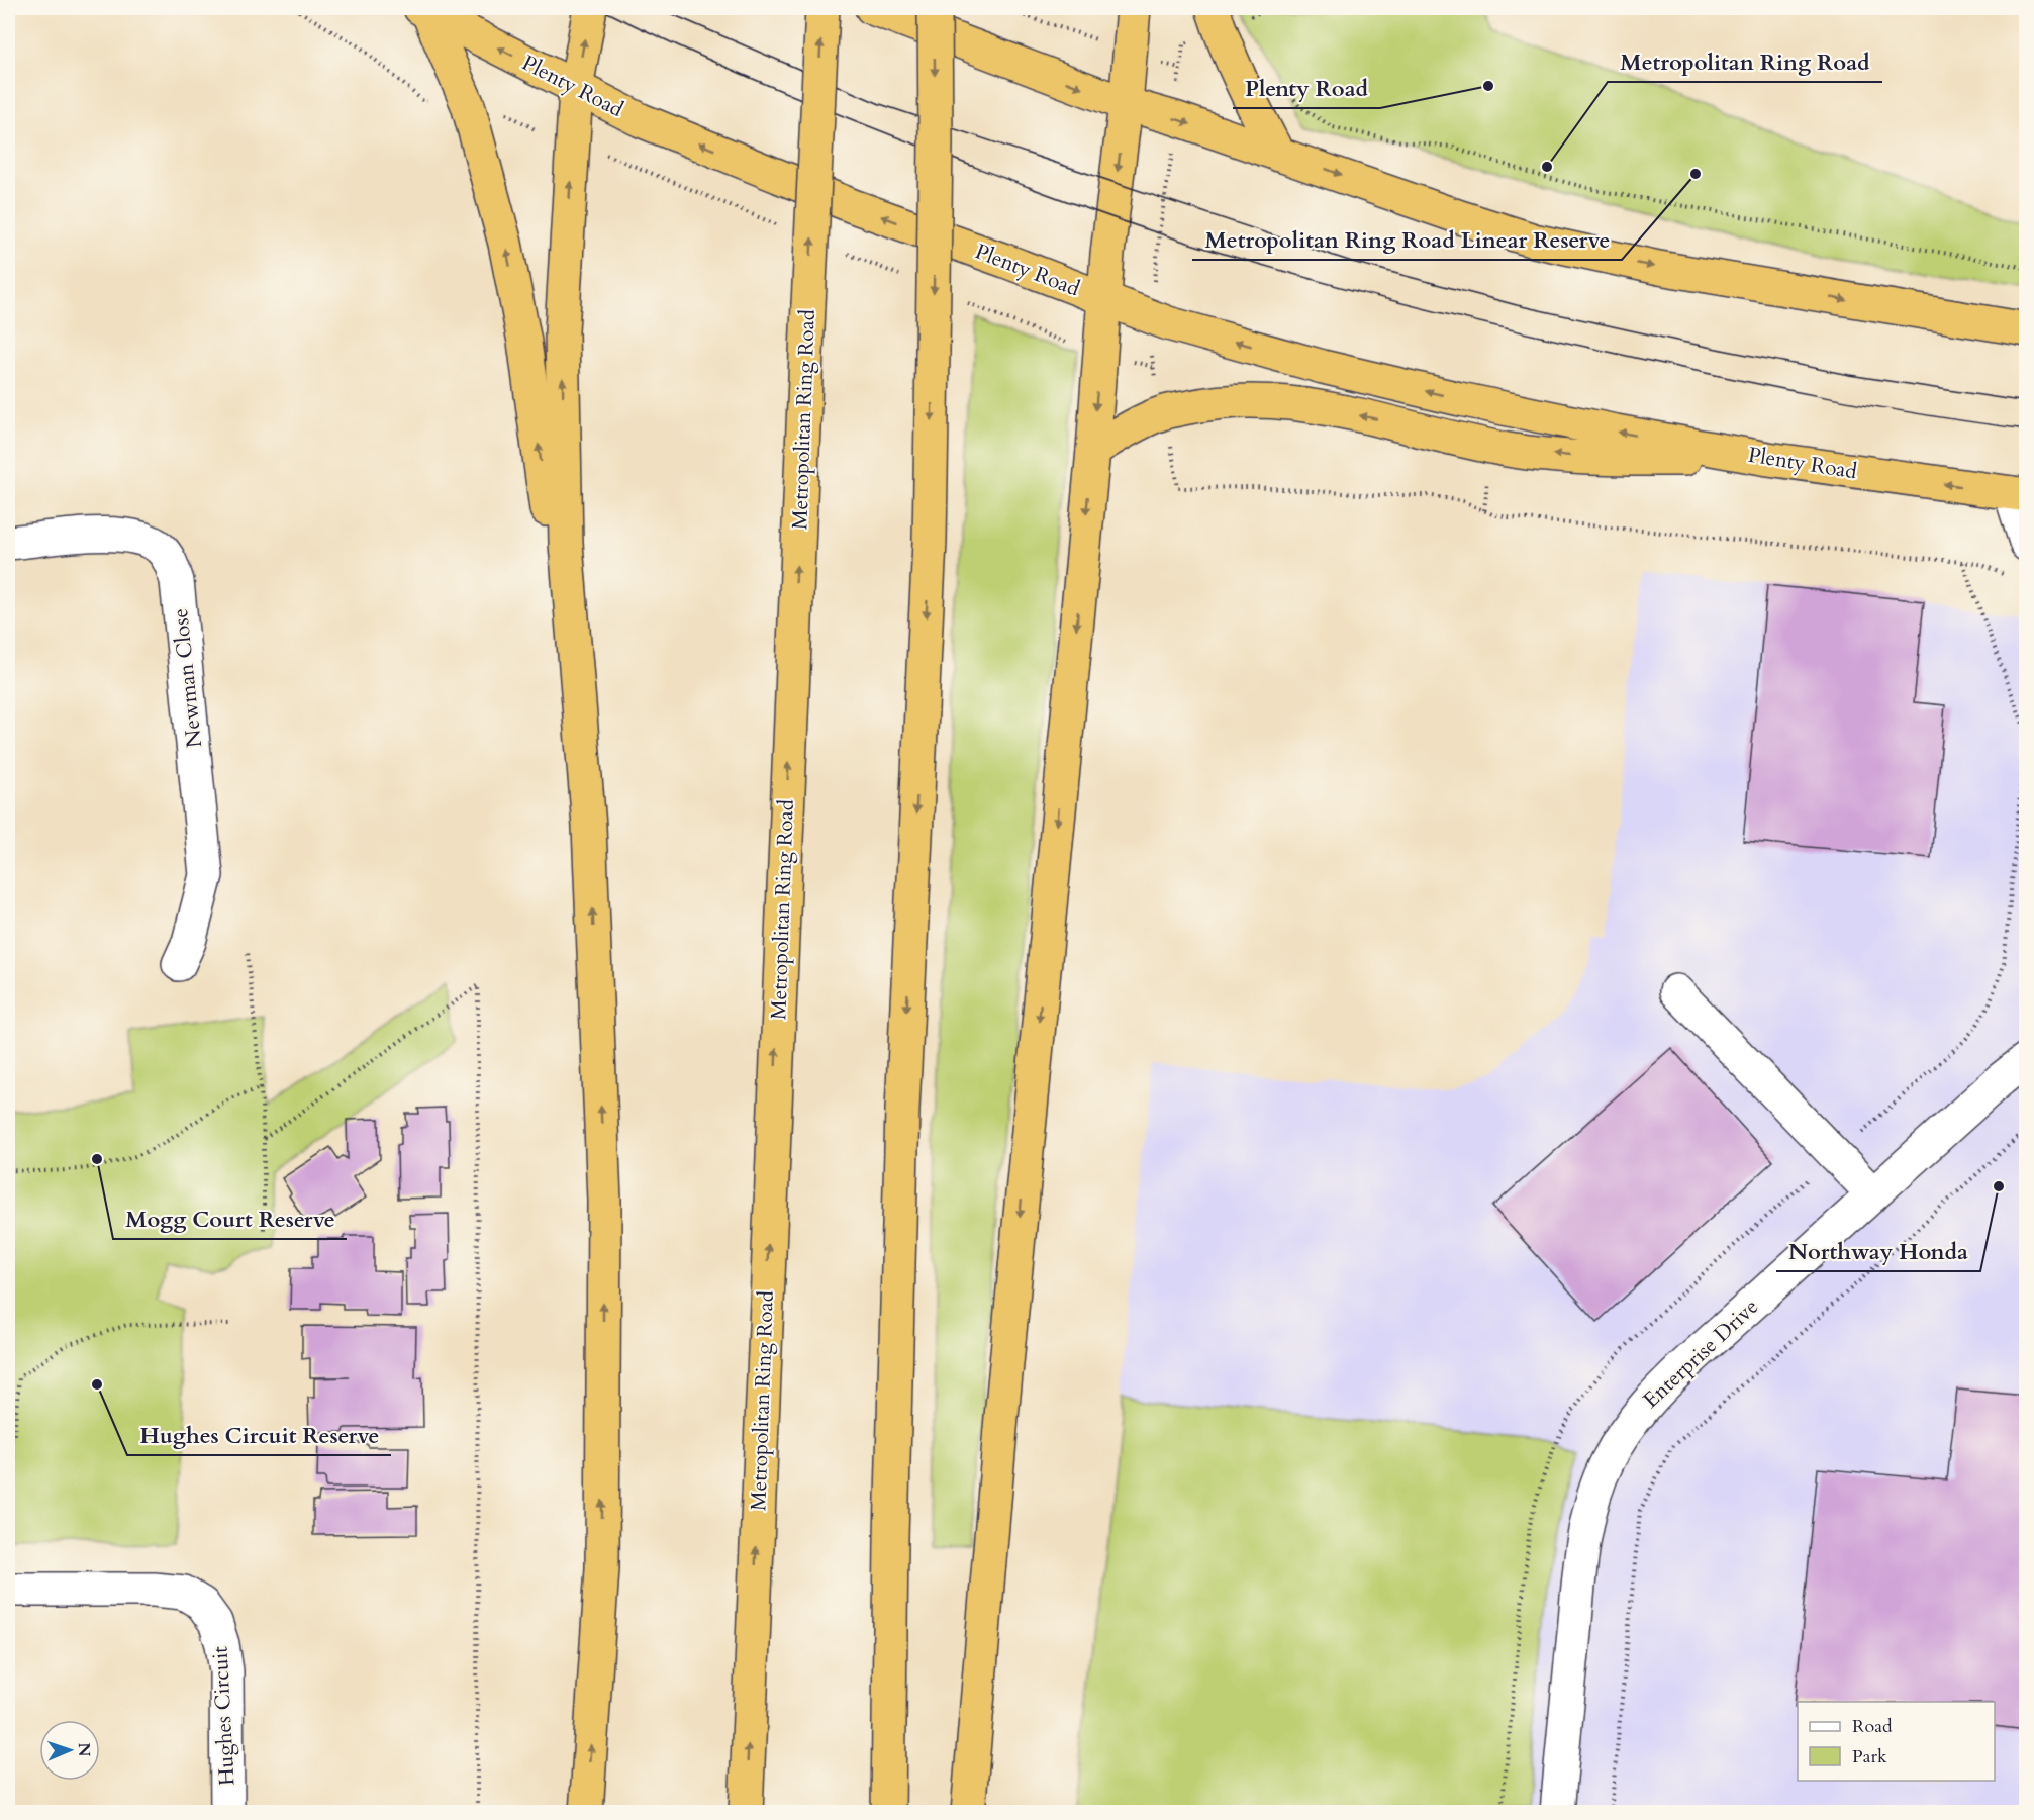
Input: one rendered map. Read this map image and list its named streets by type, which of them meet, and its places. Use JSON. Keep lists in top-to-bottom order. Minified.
{"streets":{"highway":["Plenty Road","Metropolitan Ring Road"],"street":["Newman Close","Enterprise Drive","Hughes Circuit"]},"places":["Plenty Road","Metropolitan Ring Road","Metropolitan Ring Road Linear Reserve","Mogg Court Reserve","Northway Honda","Hughes Circuit Reserve"],"legend":["Road","Park"],"north":"right"}
